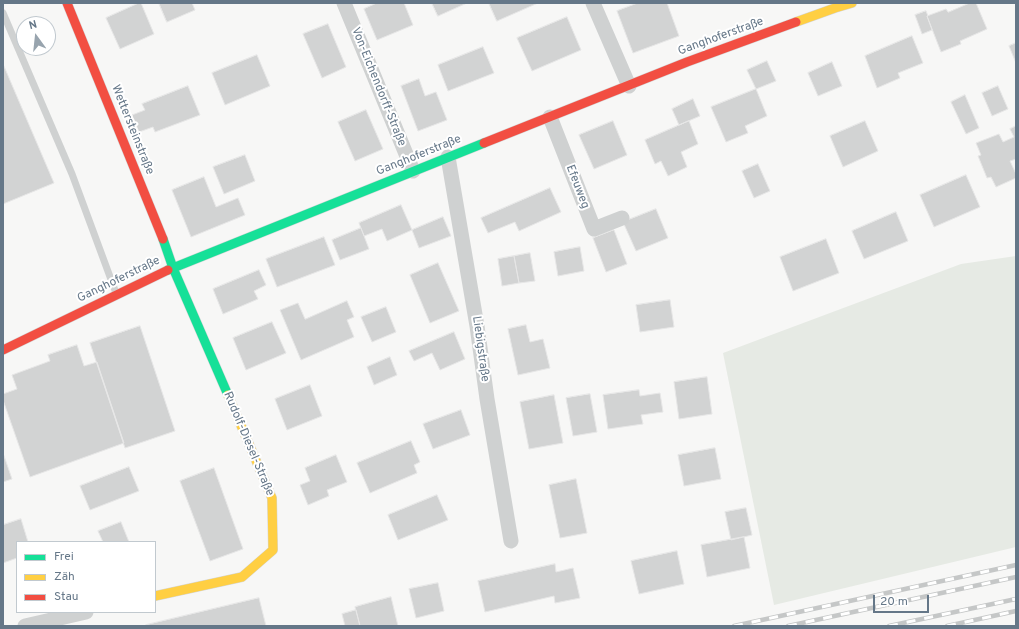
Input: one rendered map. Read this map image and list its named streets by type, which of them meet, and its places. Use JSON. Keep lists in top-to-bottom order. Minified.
{"streets":{"street":["Ganghoferstraße","Von-Eichendorff-Straße","Wettersteinstraße","Efeuweg","Liebigstraße","Rudolf-Diesel-Straße"]},"crossings":[["Ganghoferstraße","Von-Eichendorff-Straße"],["Ganghoferstraße","Wettersteinstraße"],["Ganghoferstraße","Efeuweg"],["Ganghoferstraße","Liebigstraße"],["Ganghoferstraße","Rudolf-Diesel-Straße"],["Wettersteinstraße","Rudolf-Diesel-Straße"]],"legend":["Frei","Zäh","Stau"],"scale_bar":"20 m","north":"top"}
